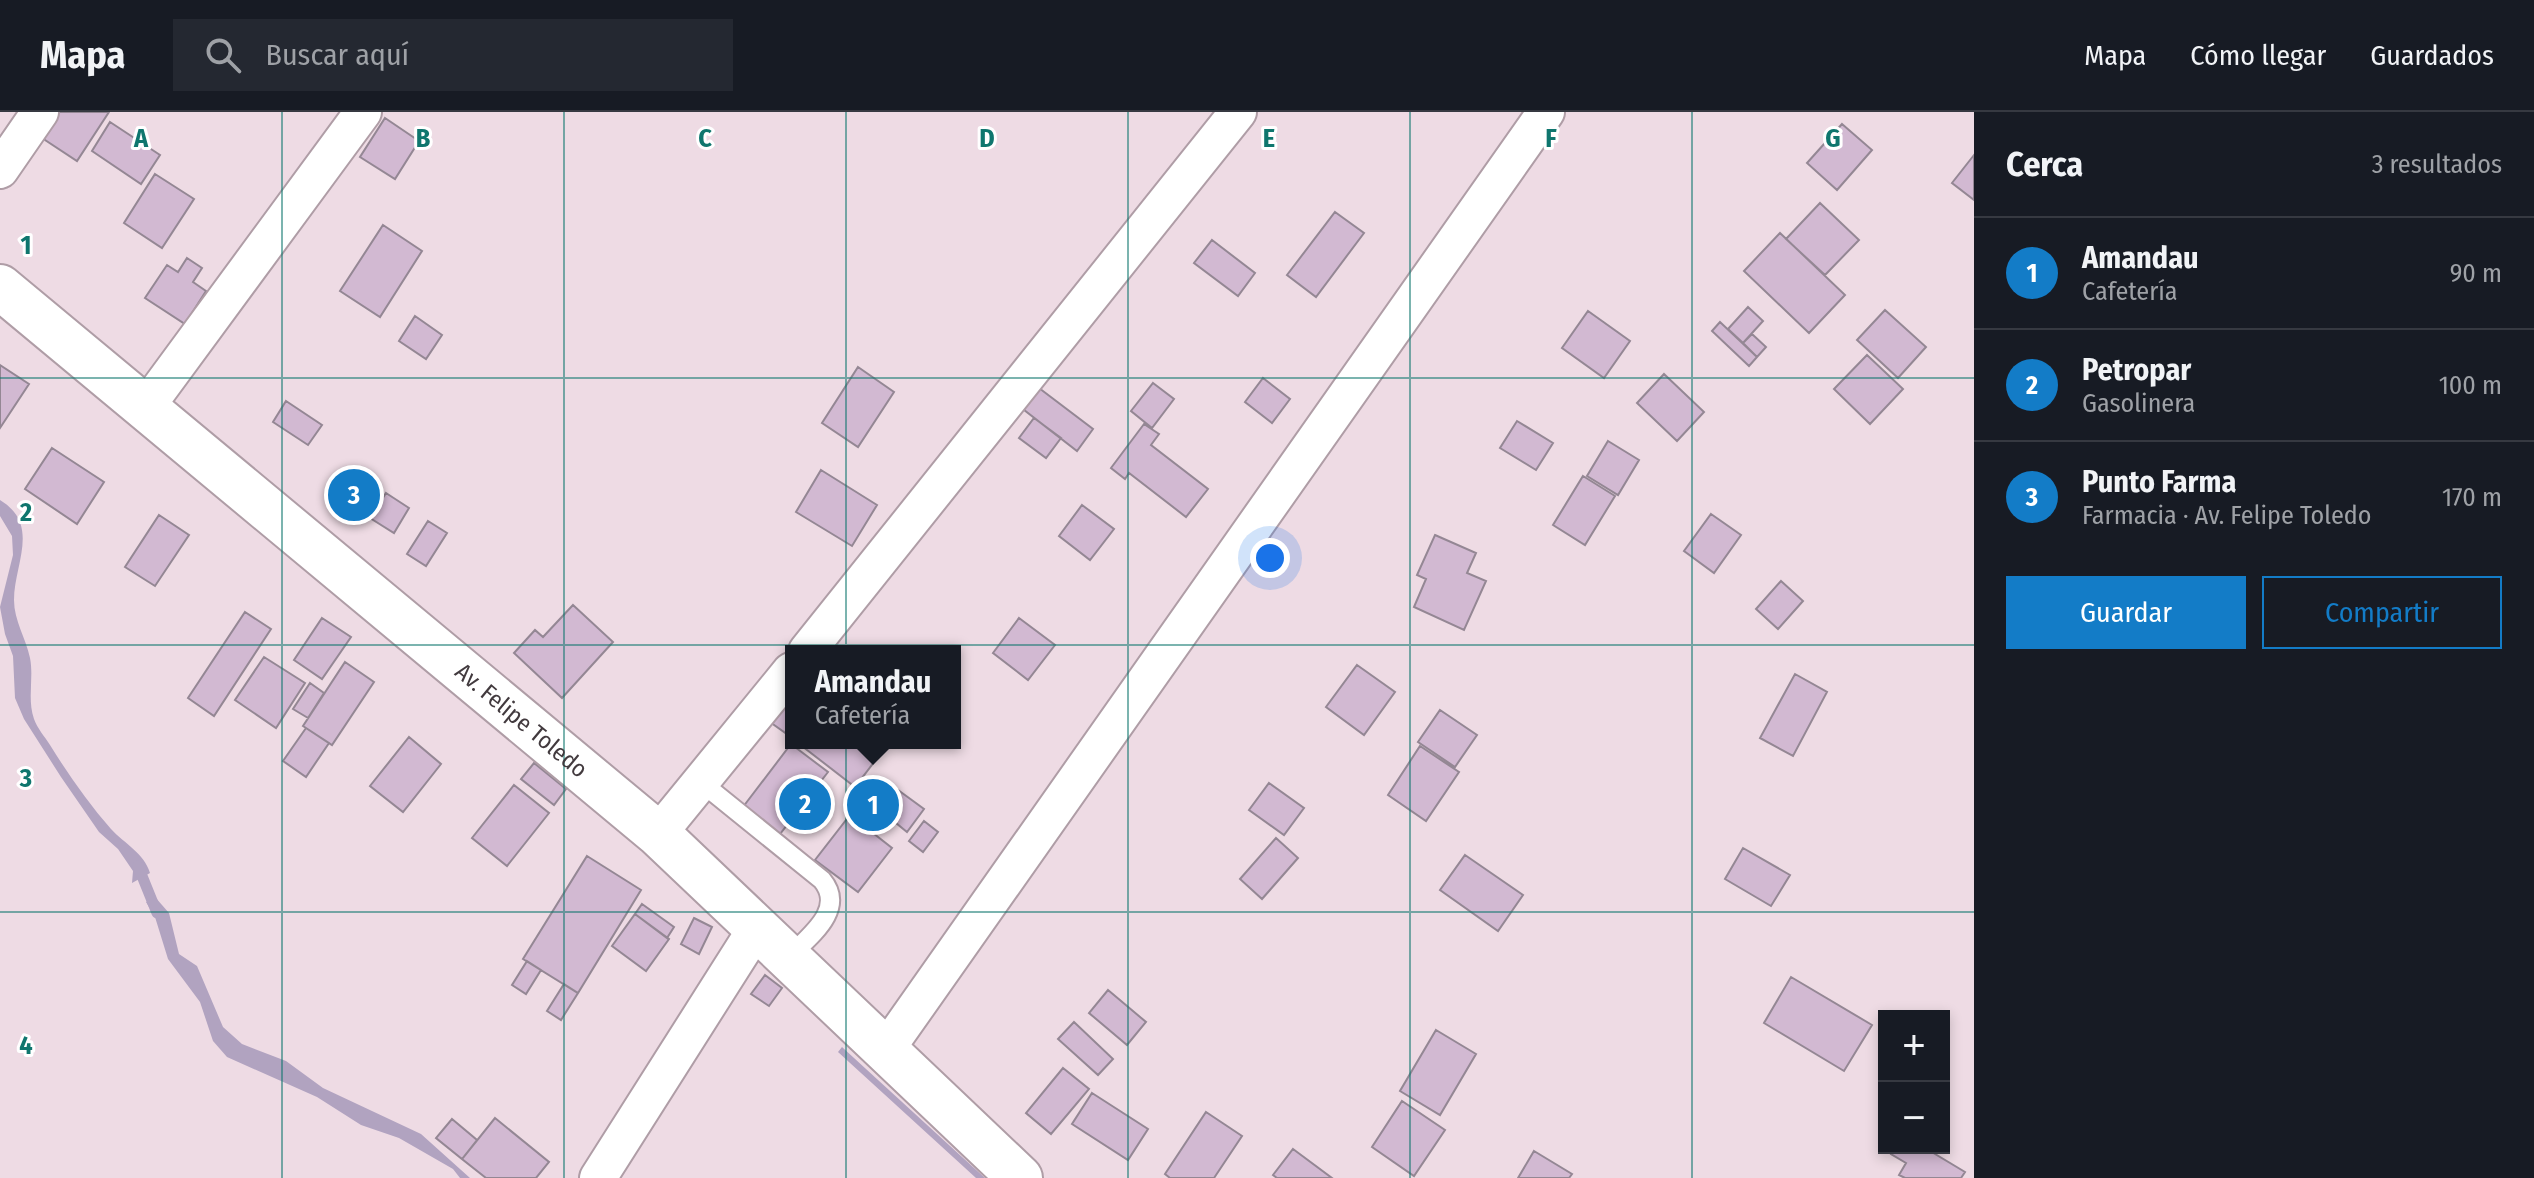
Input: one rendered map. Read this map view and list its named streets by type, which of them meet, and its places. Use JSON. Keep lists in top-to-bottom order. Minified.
{"streets":{"main road":["Av. Felipe Toledo"]},"page":{"header":"Mapa","search":"Buscar aquí","nav":["Mapa","Cómo llegar","Guardados"],"heading":["Cerca","3 resultados"],"list":[{"mark":"1","name":"Amandau","note":"Cafetería","value":"90 m"},{"mark":"2","name":"Petropar","note":"Gasolinera","value":"100 m"},{"mark":"3","name":"Punto Farma","note":"Farmacia · Av. Felipe Toledo","value":"170 m"}],"pins":["3","2","1"],"buttons":["Guardar","Compartir"],"popup":["Amandau","Cafetería"],"map_buttons":["+","−"]},"grid":{"columns":["A","B","C","D","E","F","G"],"rows":["1","2","3","4"]}}
